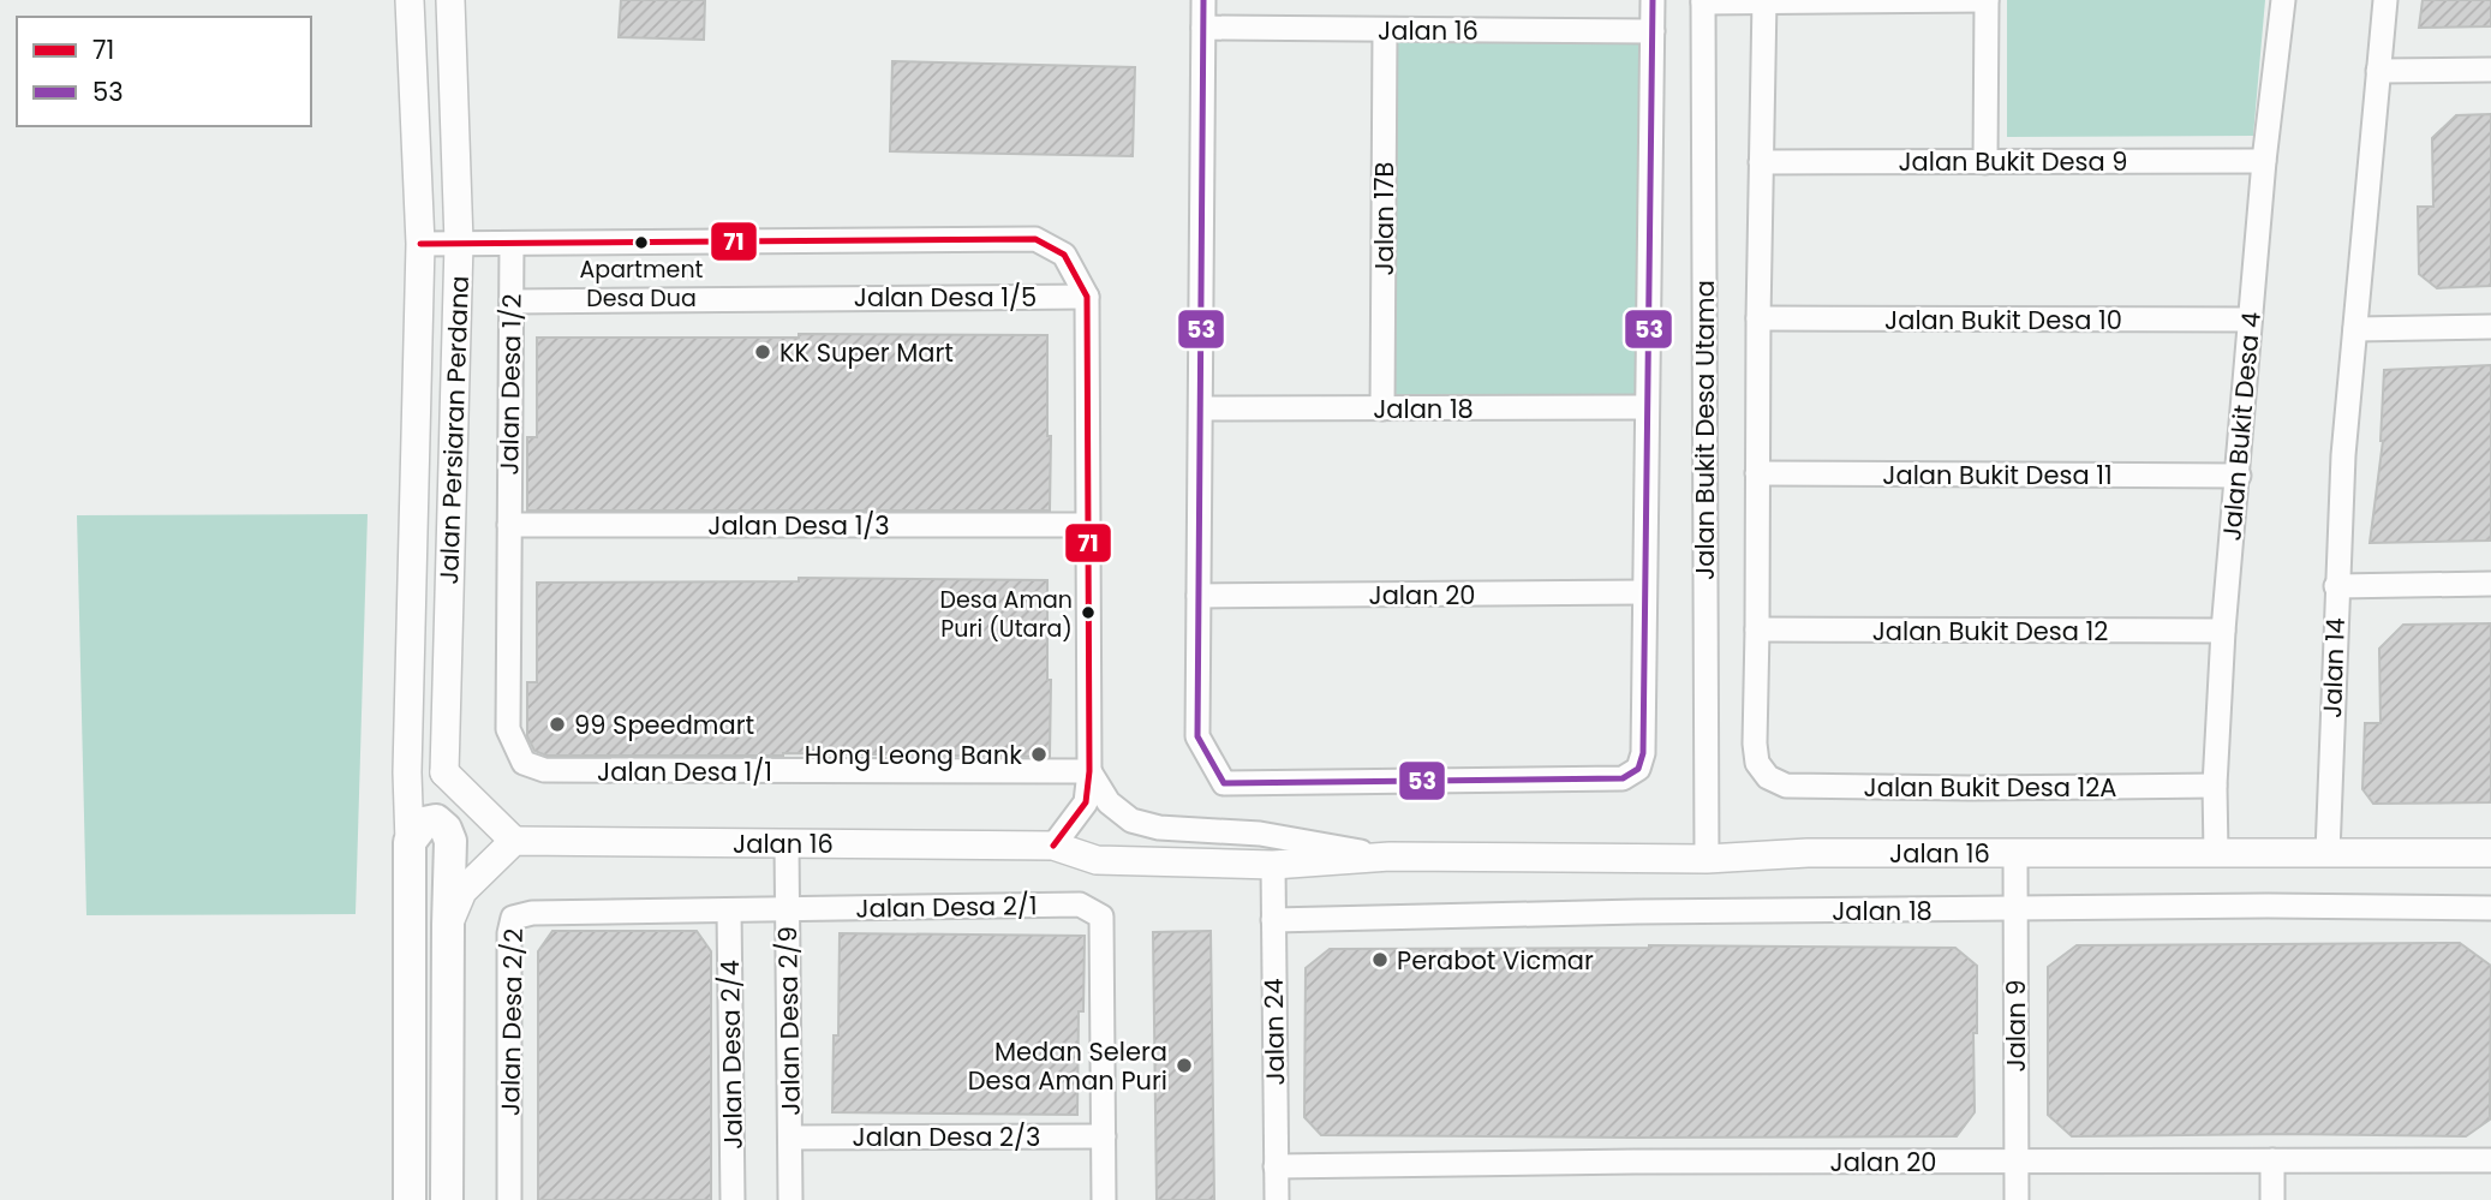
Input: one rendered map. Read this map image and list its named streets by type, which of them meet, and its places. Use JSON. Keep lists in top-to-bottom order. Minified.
{"streets":{"main road":["Jalan Persiaran Perdana"],"street":["Jalan 16","Jalan Bukit Desa 9","Jalan 17B","Jalan Desa 1/5","Jalan Bukit Desa 10","Jalan Desa 1/2","Jalan 18","Jalan Bukit Desa 4","Jalan Bukit Desa Utama","Jalan Bukit Desa 11","Jalan Desa 1/3","Jalan 20","Jalan Bukit Desa 12","Jalan 14","Jalan Desa 1/1","Jalan Bukit Desa 12A","Jalan Desa 2/1","Jalan Desa 2/9","Jalan Desa 2/2","Jalan 9","Jalan 24","Jalan Desa 2/4","Jalan Desa 2/3"]},"crossings":[["Jalan 16","Jalan 17B"],["Jalan 16","Jalan Bukit Desa 4"],["Jalan 16","Jalan Bukit Desa Utama"],["Jalan 16","Jalan 14"],["Jalan 16","Jalan Desa 1/1"],["Jalan 16","Jalan Desa 2/9"],["Jalan 16","Jalan 9"],["Jalan 16","Jalan 24"],["Jalan Bukit Desa 9","Jalan Bukit Desa 4"],["Jalan Bukit Desa 9","Jalan Bukit Desa Utama"],["Jalan 17B","Jalan 18"],["Jalan Desa 1/5","Jalan Desa 1/2"],["Jalan Desa 1/5","Jalan Persiaran Perdana"],["Jalan Bukit Desa 10","Jalan Bukit Desa 4"],["Jalan Bukit Desa 10","Jalan Bukit Desa Utama"],["Jalan Desa 1/2","Jalan Desa 1/3"],["Jalan Desa 1/2","Jalan Desa 1/1"],["Jalan 18","Jalan 9"],["Jalan 18","Jalan 24"],["Jalan Bukit Desa 4","Jalan Bukit Desa 11"],["Jalan Bukit Desa 4","Jalan Bukit Desa 12"],["Jalan Bukit Desa 4","Jalan Bukit Desa 12A"],["Jalan Bukit Desa Utama","Jalan Bukit Desa 11"],["Jalan Bukit Desa Utama","Jalan Bukit Desa 12"],["Jalan Bukit Desa Utama","Jalan Bukit Desa 12A"],["Jalan Desa 1/3","Jalan Desa 1/1"],["Jalan 20","Jalan 9"],["Jalan 20","Jalan 24"],["Jalan Desa 2/1","Jalan Desa 2/9"],["Jalan Desa 2/1","Jalan Desa 2/2"],["Jalan Desa 2/1","Jalan Desa 2/3"],["Jalan Desa 2/9","Jalan Desa 2/2"],["Jalan Desa 2/9","Jalan Desa 2/3"],["Jalan Desa 2/2","Jalan Desa 2/4"]],"places":["Apartment Desa Dua","KK Super Mart","Desa Aman Puri (Utara)","99 Speedmart","Hong Leong Bank","Perabot Vicmar","Medan Selera Desa Aman Puri"],"lines":["transit line 53","transit line 71"],"legend":["71","53"]}
